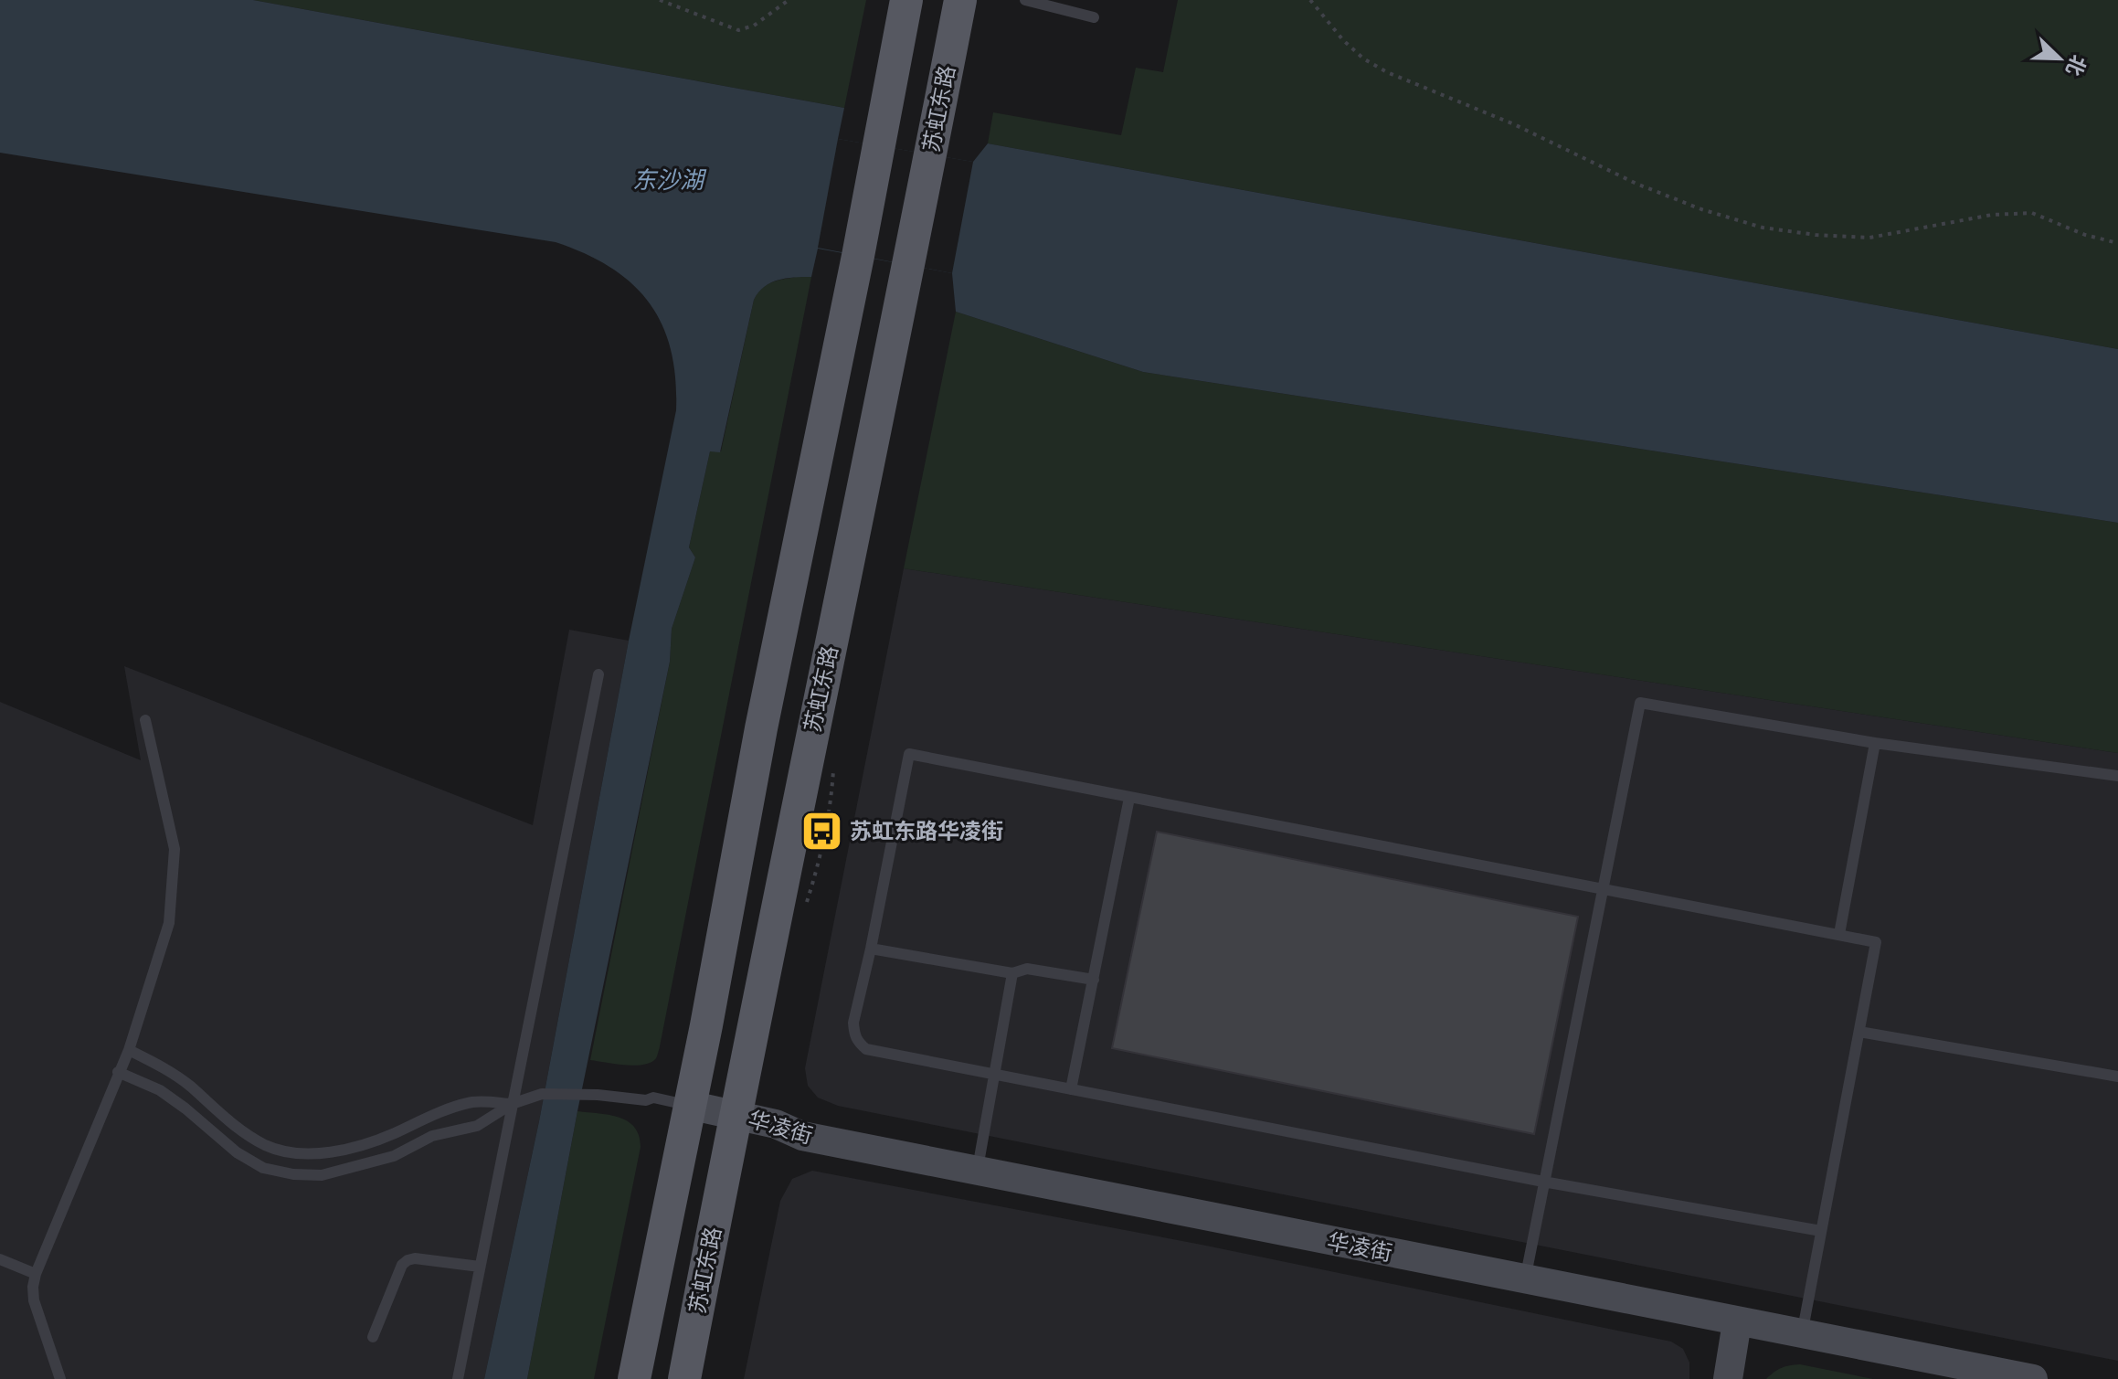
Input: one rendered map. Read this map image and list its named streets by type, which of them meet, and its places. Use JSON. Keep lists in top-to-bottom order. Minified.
{"streets":{"main road":["苏虹东路"],"street":["华凌街"]},"crossings":[["苏虹东路","华凌街"]],"water":["东沙湖"],"places":{"bus stop":["苏虹东路华凌街"]},"north":"bottom right"}
